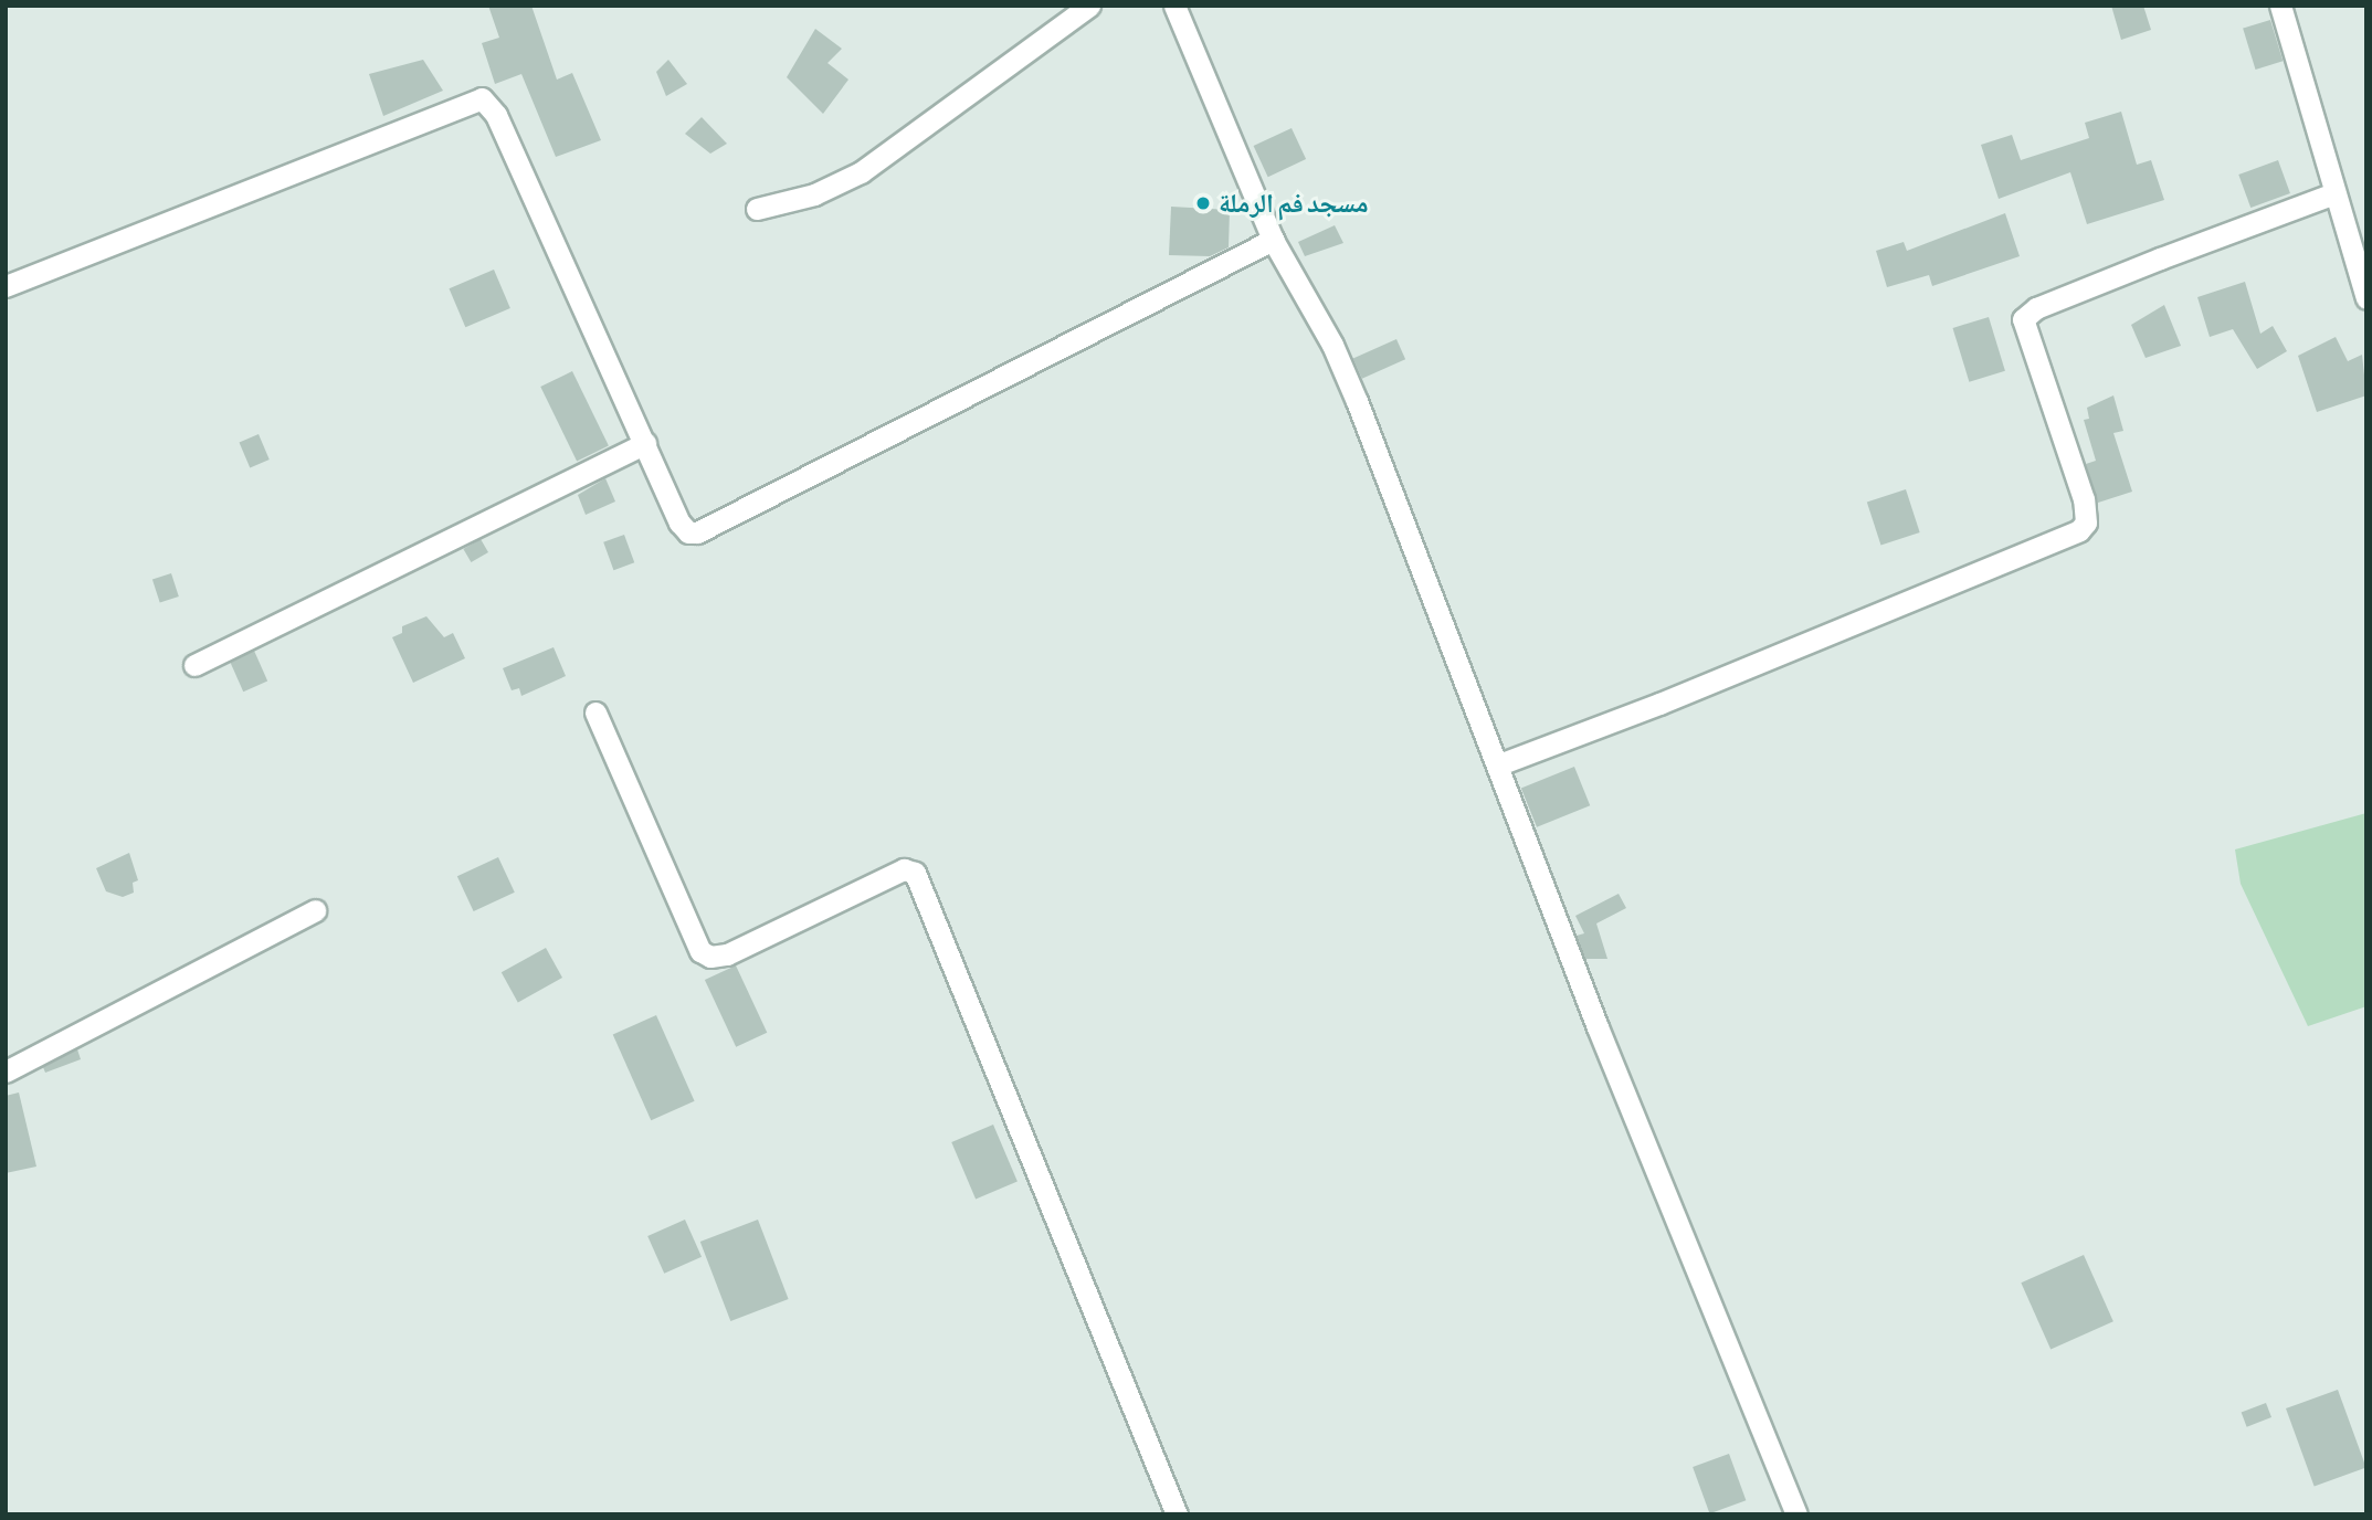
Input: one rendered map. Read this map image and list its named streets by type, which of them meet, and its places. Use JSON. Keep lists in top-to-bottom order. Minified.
{"places":["مسجد فم الرملة"]}
